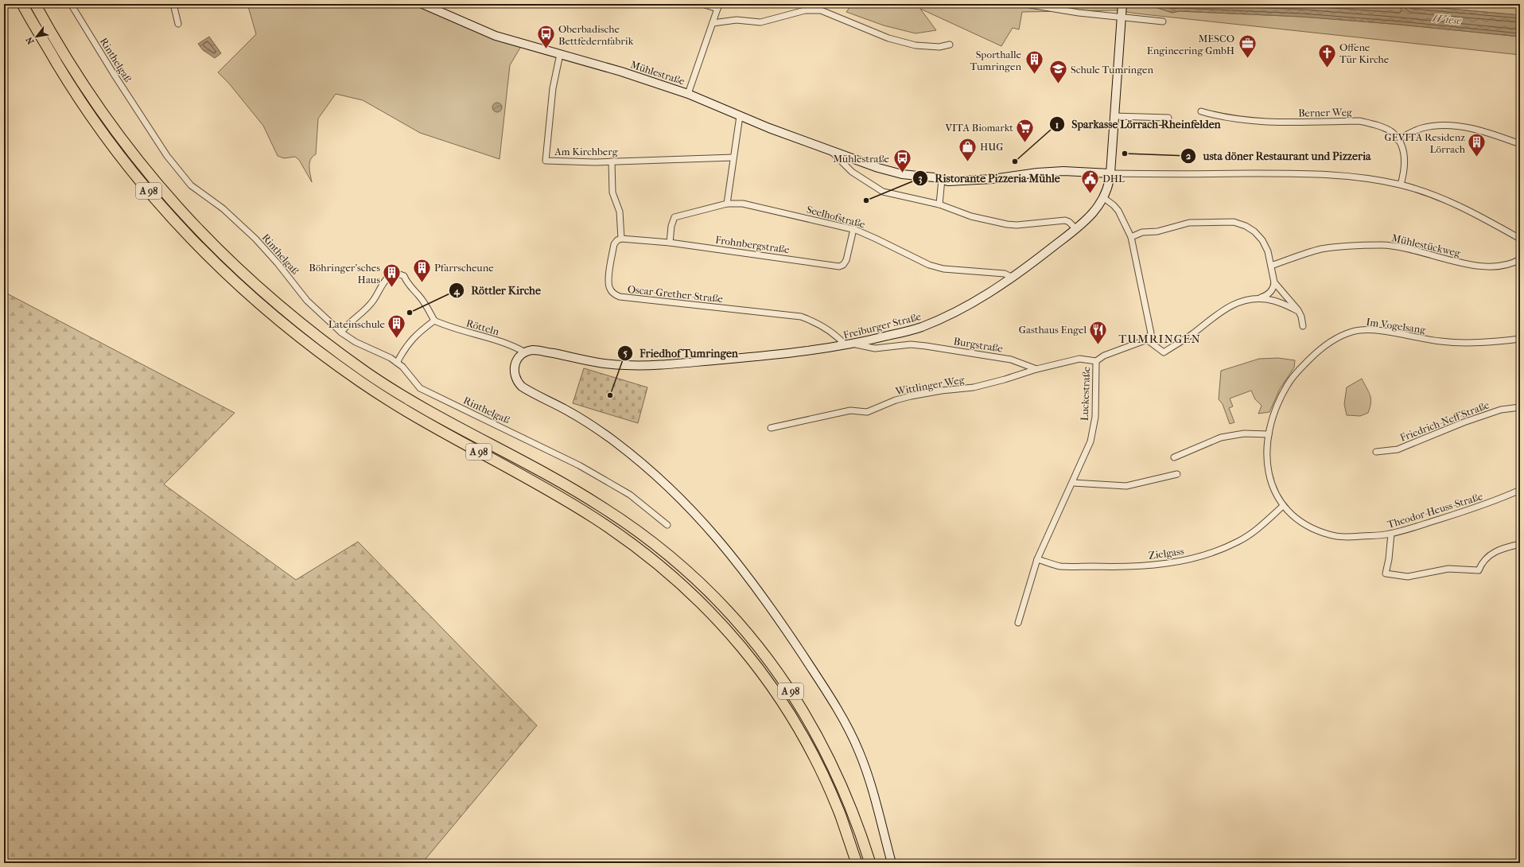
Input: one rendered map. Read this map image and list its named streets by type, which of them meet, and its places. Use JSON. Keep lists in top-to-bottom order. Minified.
{"streets":{"highway":["A 98"],"street":["Rinthelgaß","Mühlestraße","Berner Weg","Am Kirchberg","Seelhofstraße","Frohnbergstraße","Mühlestückweg","Oscar-Grether-Straße","Freiburger Straße","Im Vogelsang","Rötteln","Burgstraße","Wittlinger Weg","Luckestraße","Friedrich-Neff-Straße","Theodor-Heuss-Straße","Zielgass"]},"crossings":[["Mühlestraße","Am Kirchberg"],["Mühlestraße","Freiburger Straße"],["Seelhofstraße","Frohnbergstraße"],["Seelhofstraße","Freiburger Straße"],["Frohnbergstraße","Oscar-Grether-Straße"],["Oscar-Grether-Straße","Freiburger Straße"],["Freiburger Straße","Rötteln"],["Freiburger Straße","Burgstraße"],["Im Vogelsang","Theodor-Heuss-Straße"],["Burgstraße","Wittlinger Weg"],["Luckestraße","Zielgass"],["Theodor-Heuss-Straße","Zielgass"]],"districts":["TUMRINGEN"],"water":["Wiese"],"places":{"bus stop":["Oberbadische Bettfedernfabrik","Mühlestraße"],"office":["MESCO Engineering GmbH"],"church":["Offene Tür Kirche"],"building":["Sporthalle Tumringen","GEVITA Residenz Lörrach","Pfarrscheune","Böhringer'sches Haus","Lateinschule"],"school or university":["Schule Tumringen"],"supermarket":["VITA Biomarkt"],"other":["usta döner Restaurant und Pizzeria","Sparkasse Lörrach-Rheinfelden","Ristorante Pizzeria Mühle","Röttler Kirche","Friedhof Tumringen"],"shop":["HUG"],"public building":["DHL"],"restaurant":["Gasthaus Engel"]},"north":"bottom left"}
